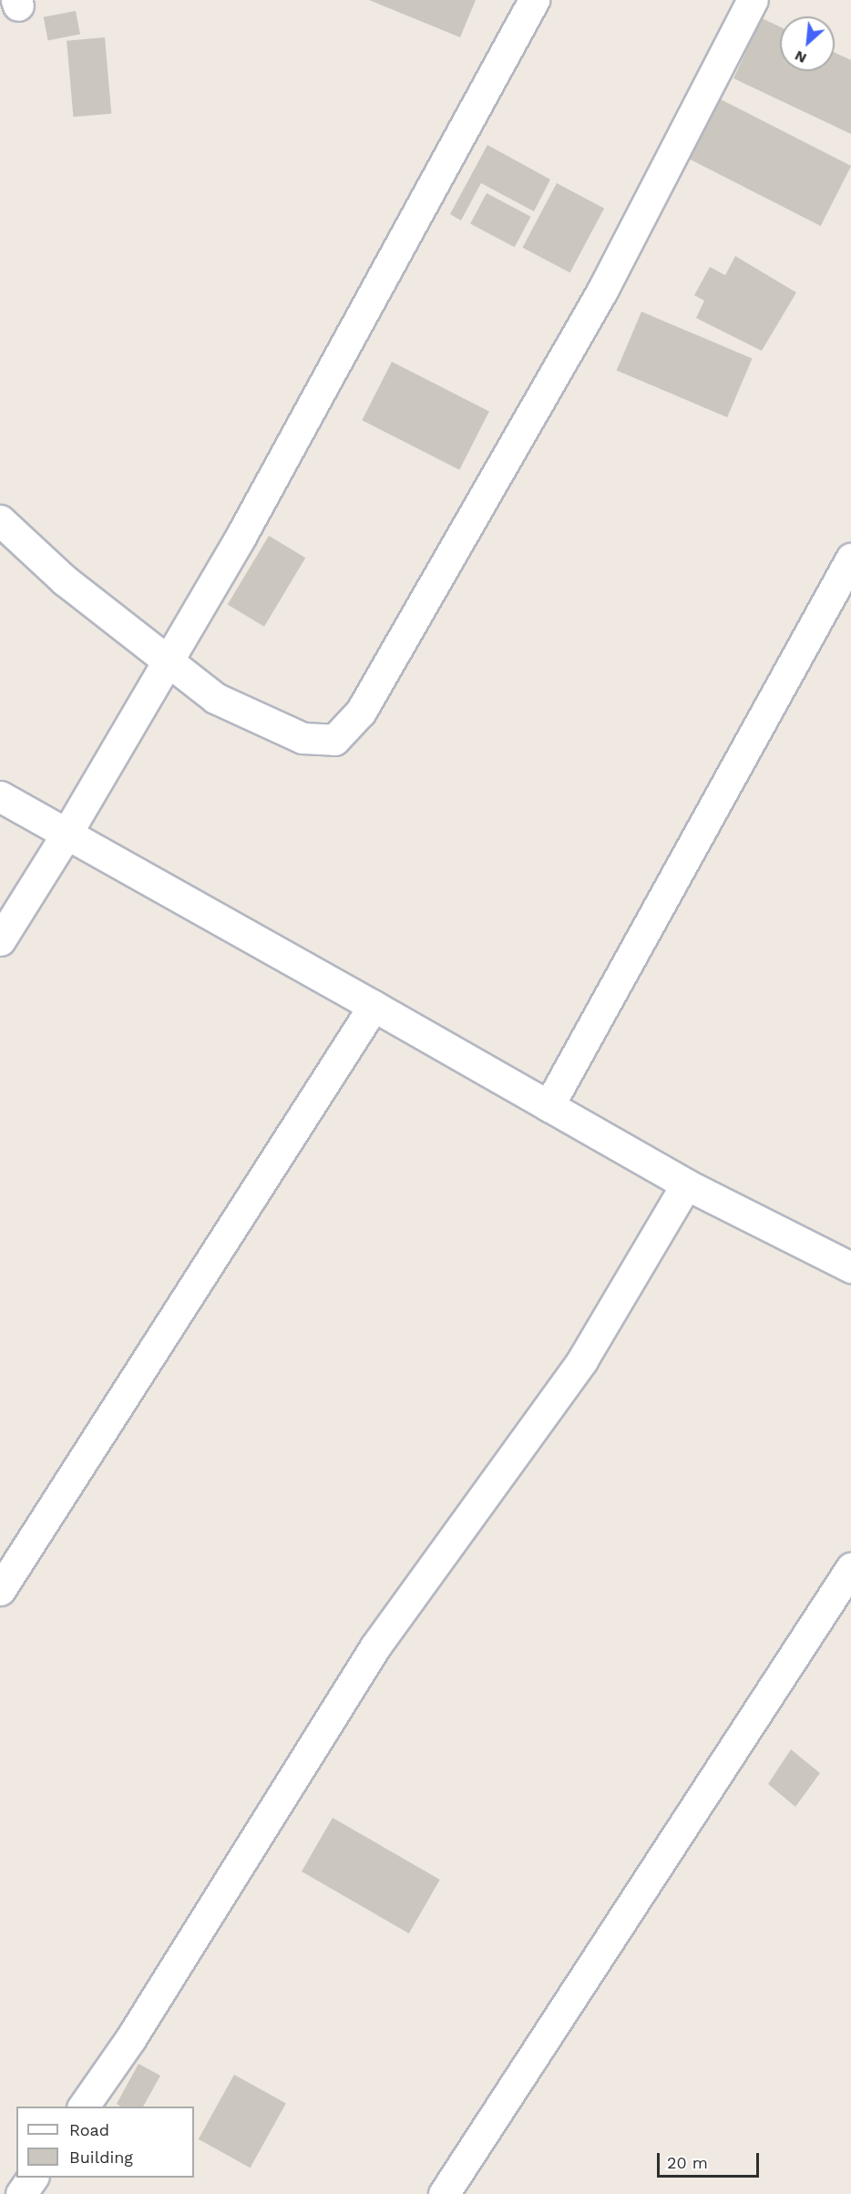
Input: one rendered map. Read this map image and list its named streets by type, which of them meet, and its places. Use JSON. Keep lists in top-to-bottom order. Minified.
{"legend":["Road","Building"],"scale_bar":"20 m","north":"bottom left"}
